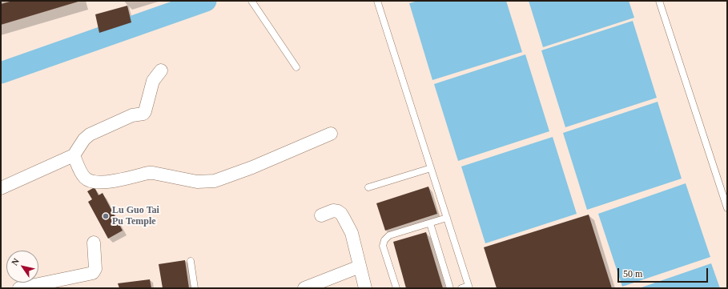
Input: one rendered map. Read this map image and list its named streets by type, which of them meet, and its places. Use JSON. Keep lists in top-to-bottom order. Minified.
{"places":["Lu Guo Tai Pu Temple"],"scale_bar":"50 m","north":"top left"}
